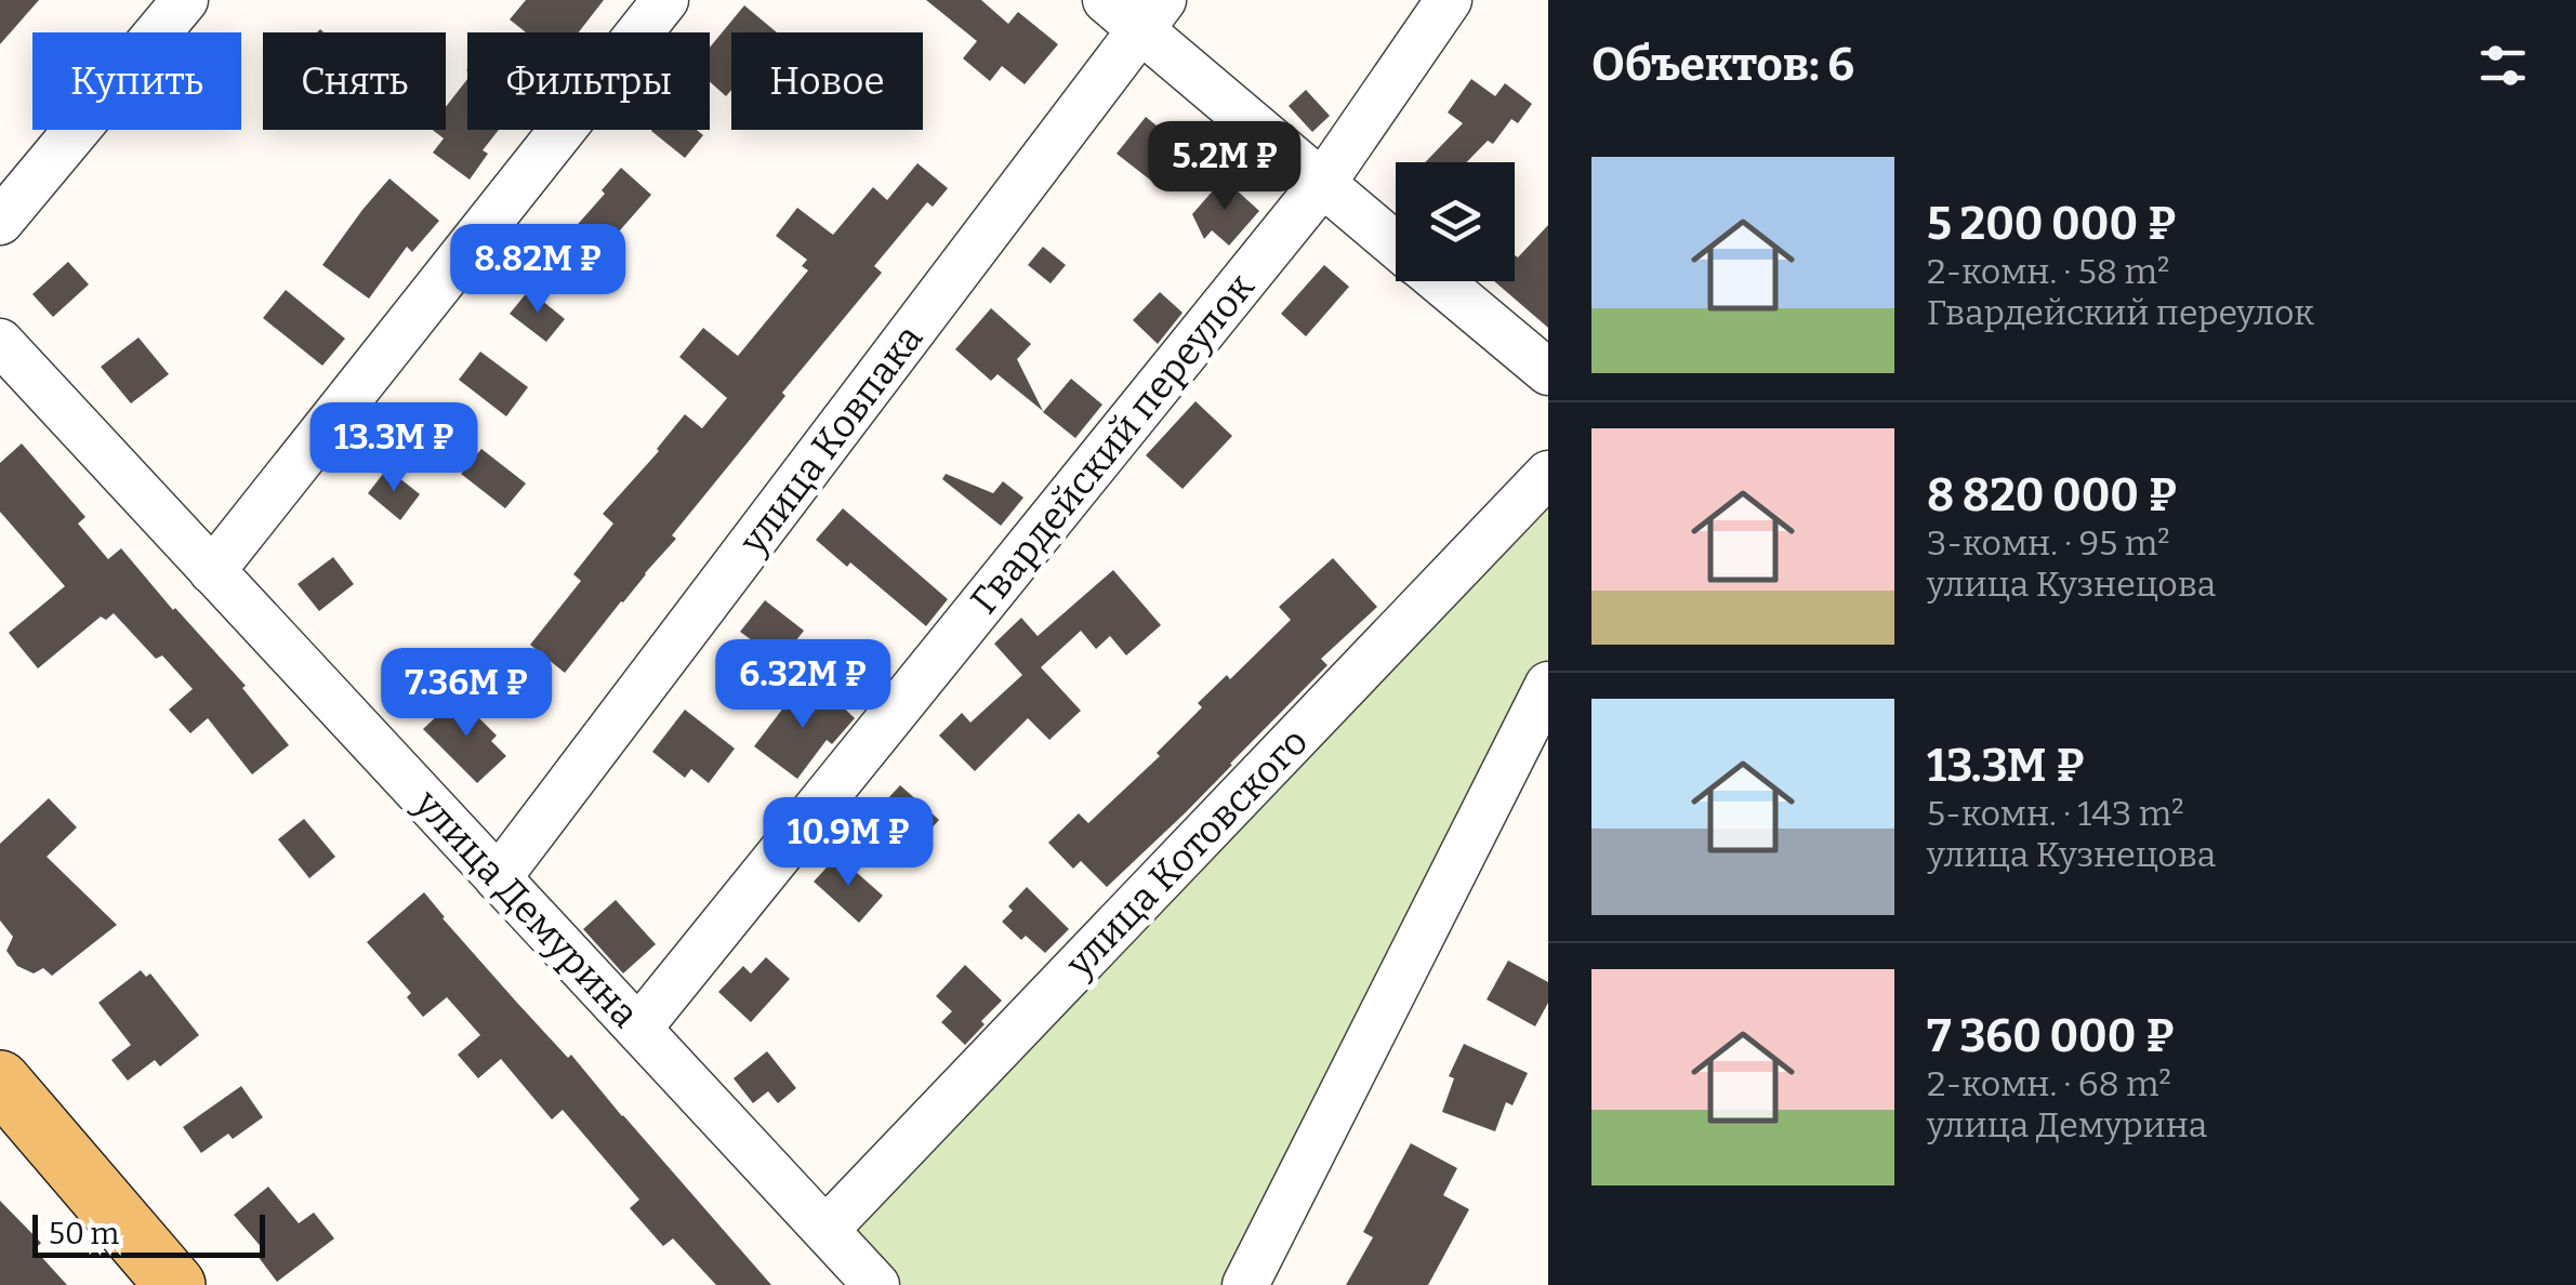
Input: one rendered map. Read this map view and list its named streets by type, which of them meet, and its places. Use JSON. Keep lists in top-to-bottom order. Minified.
{"streets":{"street":["улица Ковпака","Гвардейский переулок","улица Котовского","улица Демурина"]},"crossings":[["улица Ковпака","улица Демурина"],["Гвардейский переулок","улица Демурина"],["улица Котовского","улица Демурина"]],"scale_bar":"50 m","page":{"heading":"Объектов: 6","chip":["Купить","Снять","Фильтры","Новое"],"price":["5.2M ₽","8.82M ₽","13.3M ₽","6.32M ₽","7.36M ₽","10.9M ₽"],"list":[{"name":"5 200 000 ₽","note":"2-комн. · 58 m² · Гвардейский переулок"},{"name":"8 820 000 ₽","note":"3-комн. · 95 m² · улица Кузнецова"},{"name":"13.3M ₽","note":"5-комн. · 143 m² · улица Кузнецова"},{"name":"7 360 000 ₽","note":"2-комн. · 68 m² · улица Демурина"}],"scale":"50 m"}}
